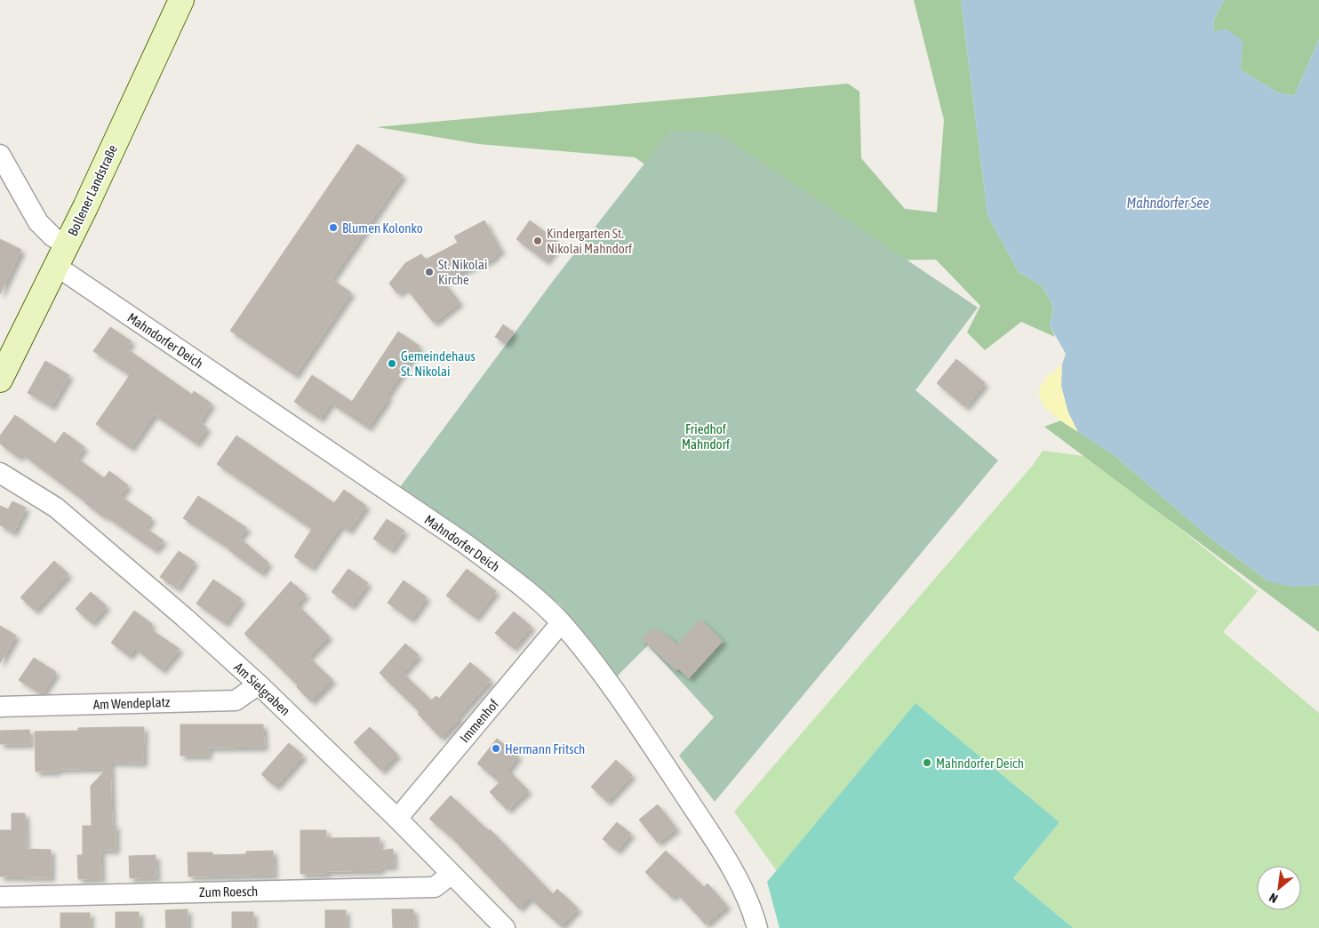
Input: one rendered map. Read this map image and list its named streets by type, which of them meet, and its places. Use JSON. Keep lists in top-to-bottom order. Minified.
{"streets":{"street":["Bollener Landstraße","Mahndorfer Deich","Am Sielgraben","Am Wendeplatz","Immenhof","Zum Roesch"]},"crossings":[["Bollener Landstraße","Mahndorfer Deich"],["Mahndorfer Deich","Immenhof"],["Am Sielgraben","Am Wendeplatz"],["Am Sielgraben","Immenhof"],["Am Sielgraben","Zum Roesch"]],"water":["Mahndorfer See"],"parks":["Friedhof Mahndorf"],"places":["Blumen Kolonko","Kindergarten St. Nikolai Mahndorf","St. Nikolai Kirche","Gemeindehaus St. Nikolai","Hermann Fritsch","Mahndorfer Deich"],"north":"bottom left"}
